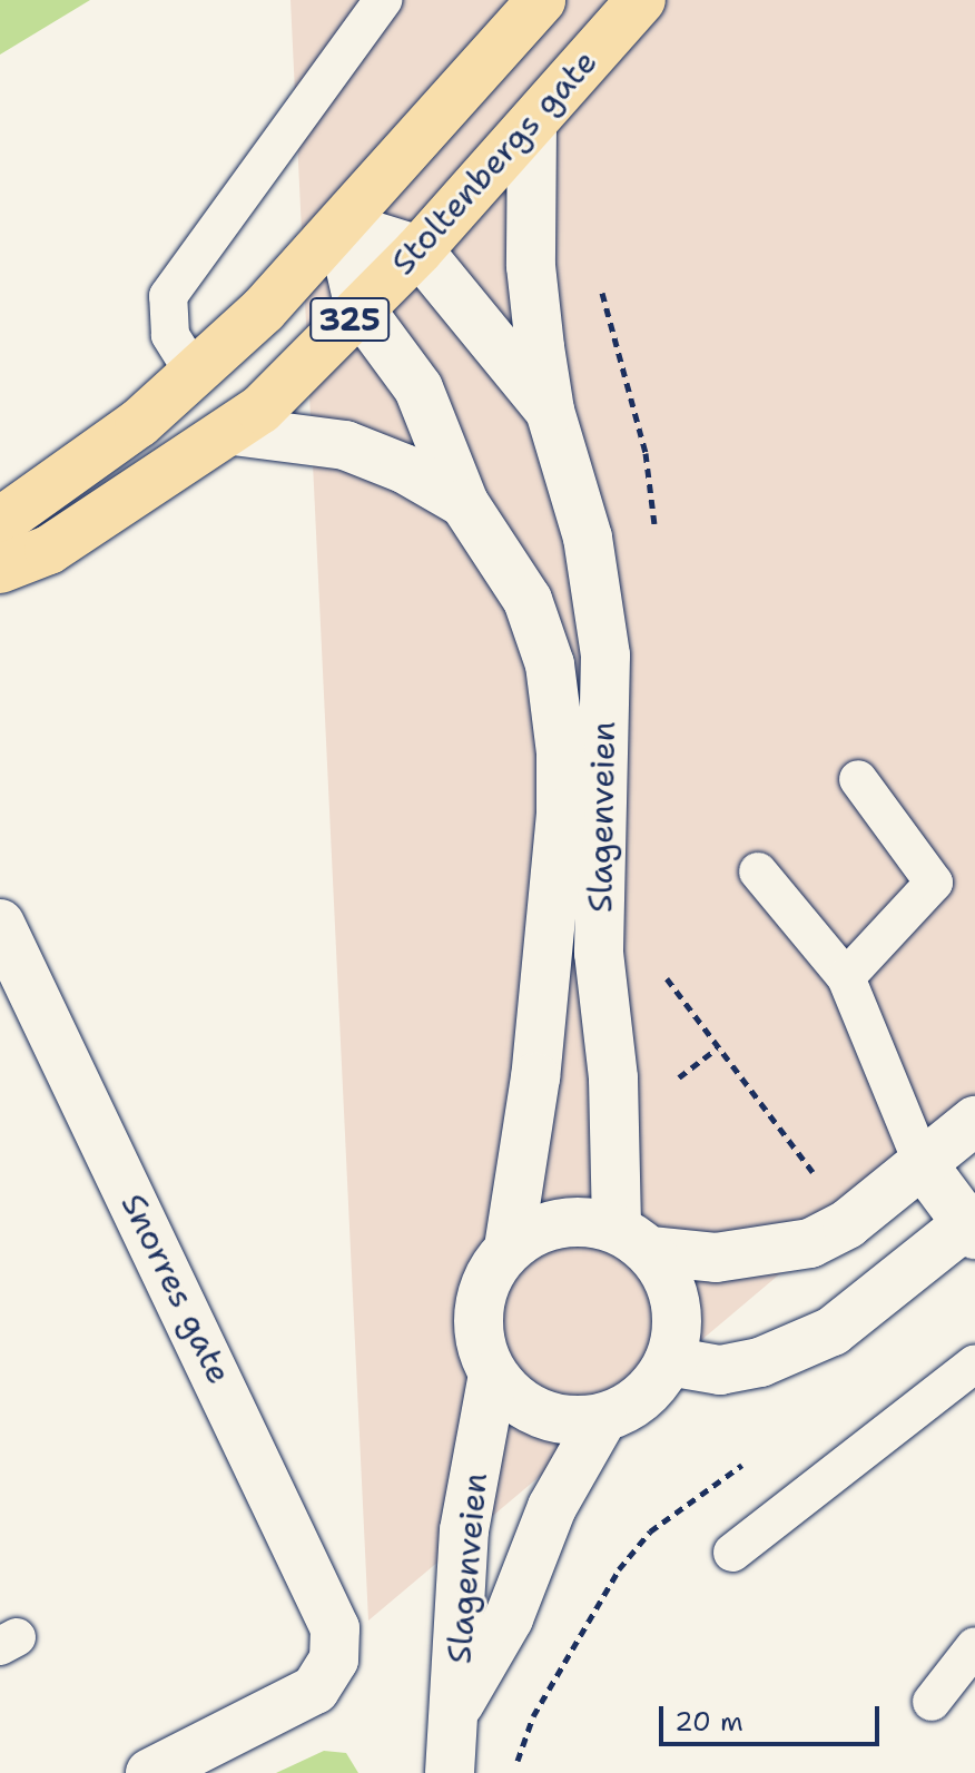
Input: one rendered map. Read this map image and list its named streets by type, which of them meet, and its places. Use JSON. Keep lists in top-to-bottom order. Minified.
{"streets":{"main road":["Stoltenbergs gate","325","Slagenveien","Snorres gate"]},"crossings":[["Stoltenbergs gate","Slagenveien"],["325","Slagenveien"]],"scale_bar":"20 m"}
